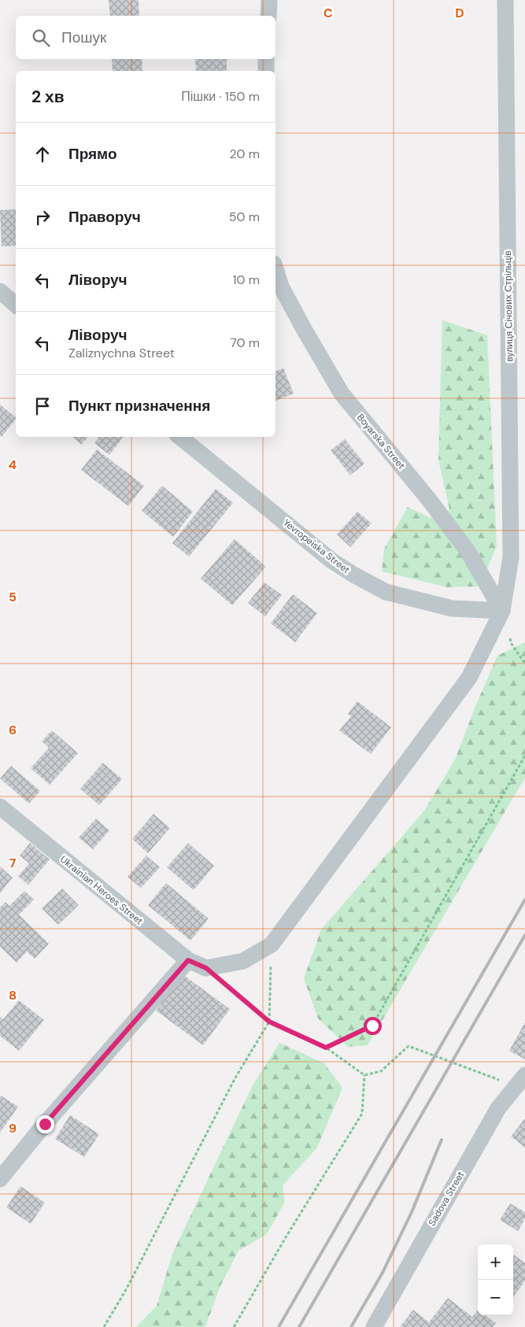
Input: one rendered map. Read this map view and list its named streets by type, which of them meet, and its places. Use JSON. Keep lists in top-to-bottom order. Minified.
{"streets":{"street":["вулиця Січових Стрільців","Boyarska Street","Yevropeiska Street","Ukrainian Heroes Street","Sadova Street"]},"crossings":[["вулиця Січових Стрільців","Boyarska Street"],["вулиця Січових Стрільців","Yevropeiska Street"],["Boyarska Street","Yevropeiska Street"]],"page":{"search":"Пошук","heading":["2 хв","Пішки · 150 m"],"list":[["Прямо","20 m"],["Праворуч","50 m"],["Ліворуч","10 m"],["Ліворуч","Zaliznychna Street","70 m"],"Пункт призначення"],"map_buttons":["+","−"]},"grid":{"columns":["C","D"],"rows":["4","5","6","7","8","9"]}}
